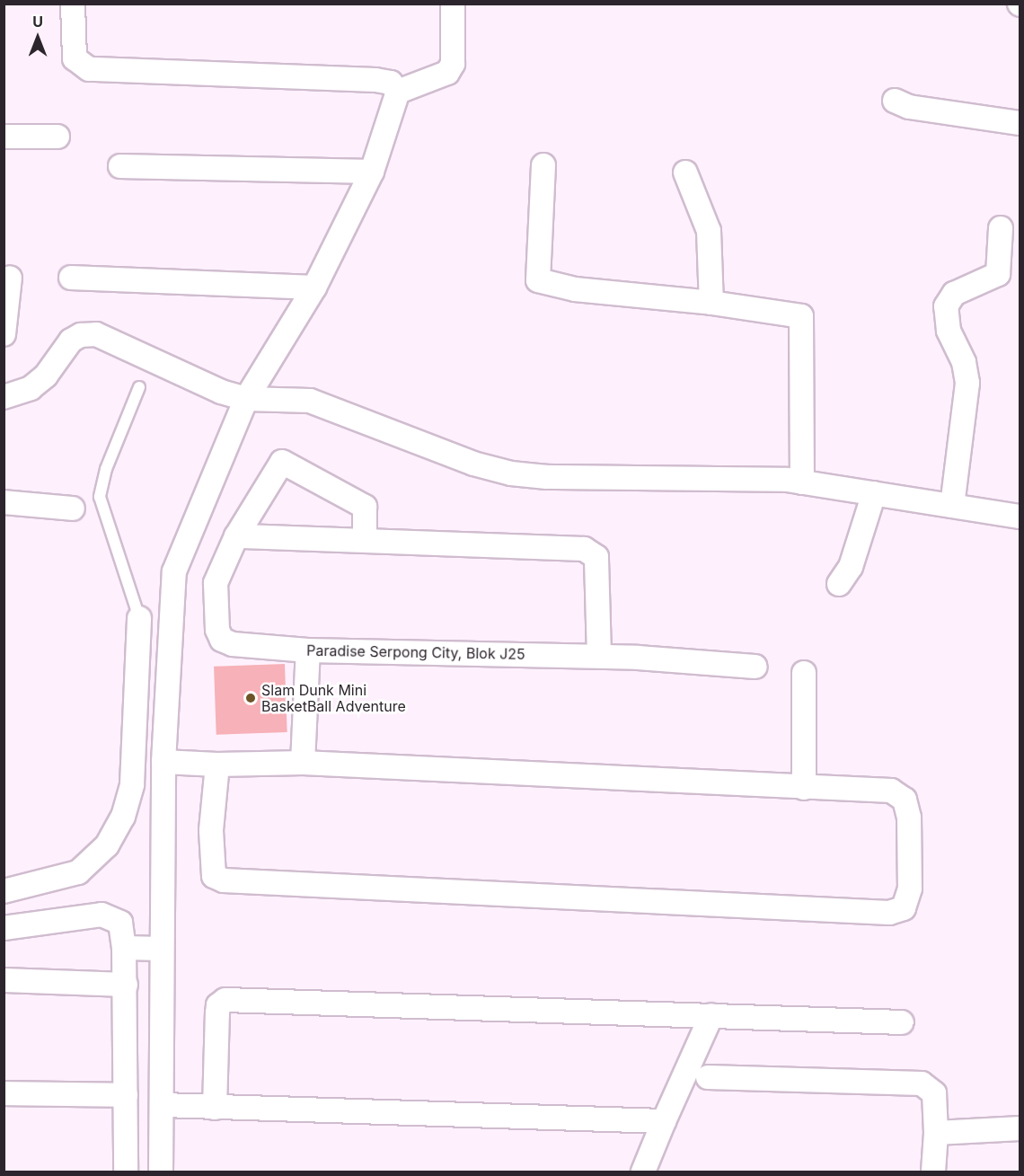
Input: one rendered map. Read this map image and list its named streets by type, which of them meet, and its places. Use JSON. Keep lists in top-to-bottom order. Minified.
{"streets":{"street":["Paradise Serpong City, Blok J25"]},"places":["Slam Dunk Mini BasketBall Adventure"],"north":"top"}
